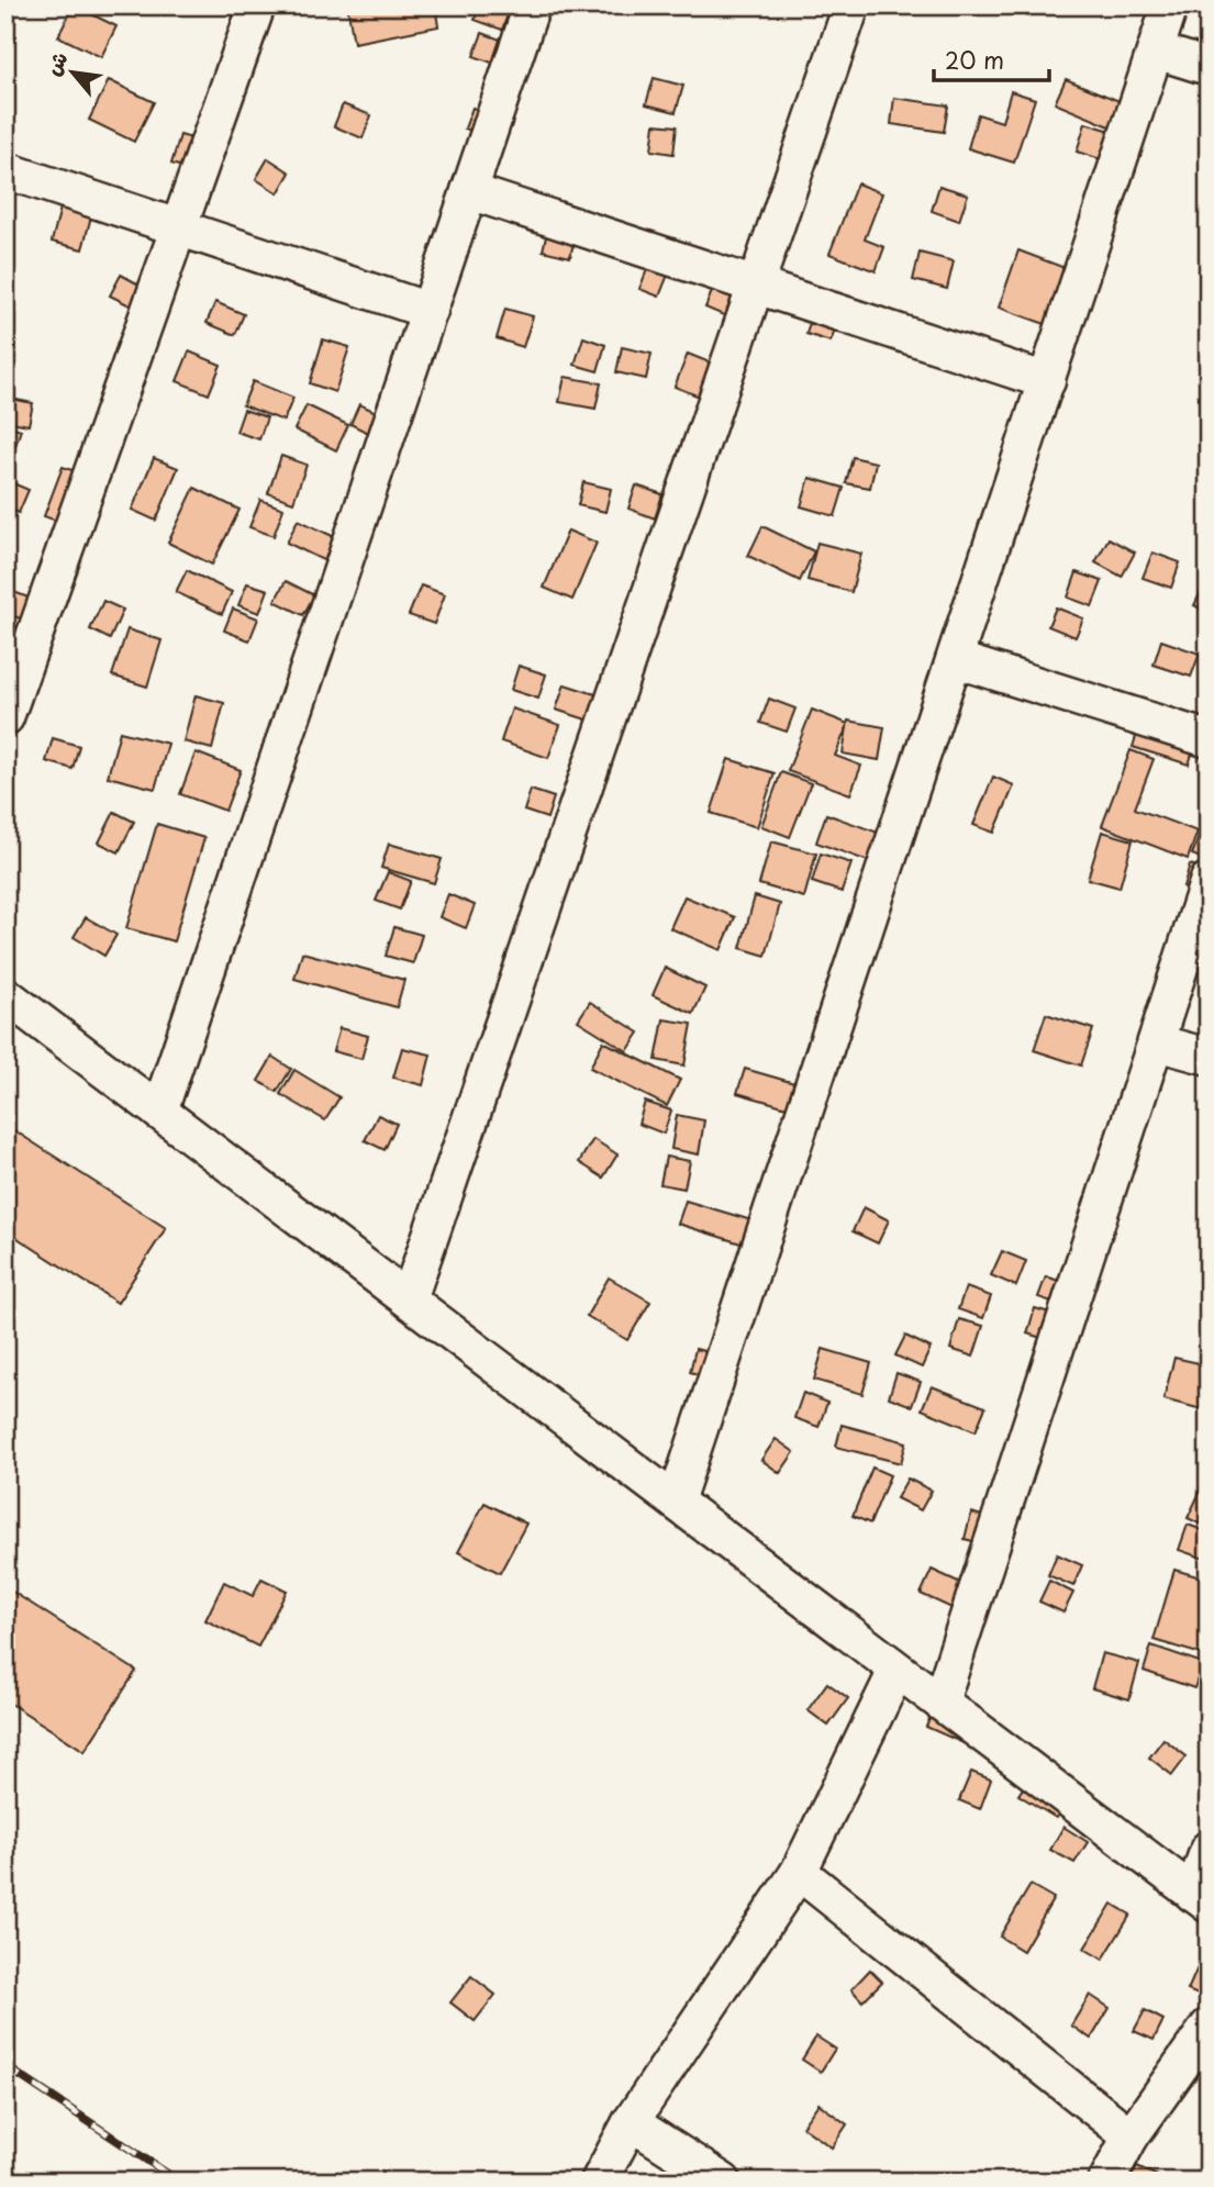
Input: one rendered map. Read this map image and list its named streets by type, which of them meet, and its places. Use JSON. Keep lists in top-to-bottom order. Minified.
{"scale_bar":"20 m","north":"top left"}
